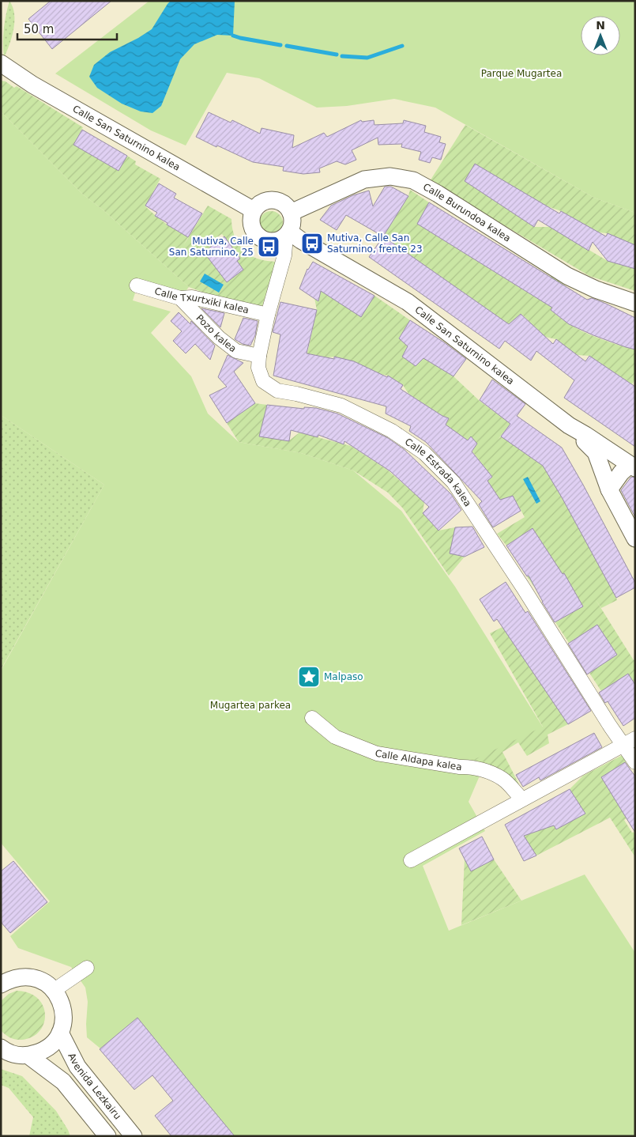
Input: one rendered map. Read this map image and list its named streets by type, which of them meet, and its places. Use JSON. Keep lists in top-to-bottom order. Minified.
{"streets":{"street":["Calle San Saturnino kalea","Calle Burundoa kalea","Calle Txurtxiki kalea","Pozo kalea","Calle Estrada kalea","Calle Aldapa kalea","Avenida Lezkairu"]},"crossings":[["Calle San Saturnino kalea","Calle Burundoa kalea"],["Calle San Saturnino kalea","Calle Estrada kalea"],["Calle Burundoa kalea","Calle Estrada kalea"],["Calle Txurtxiki kalea","Pozo kalea"],["Calle Txurtxiki kalea","Calle Estrada kalea"],["Pozo kalea","Calle Estrada kalea"]],"parks":["Parque Mugartea","Mugartea parkea"],"places":{"bus stop":["Mutiva, Calle San Saturnino, frente 23","Mutiva, Calle San Saturnino, 25"],"place":["Malpaso"]},"scale_bar":"50 m","north":"top"}
